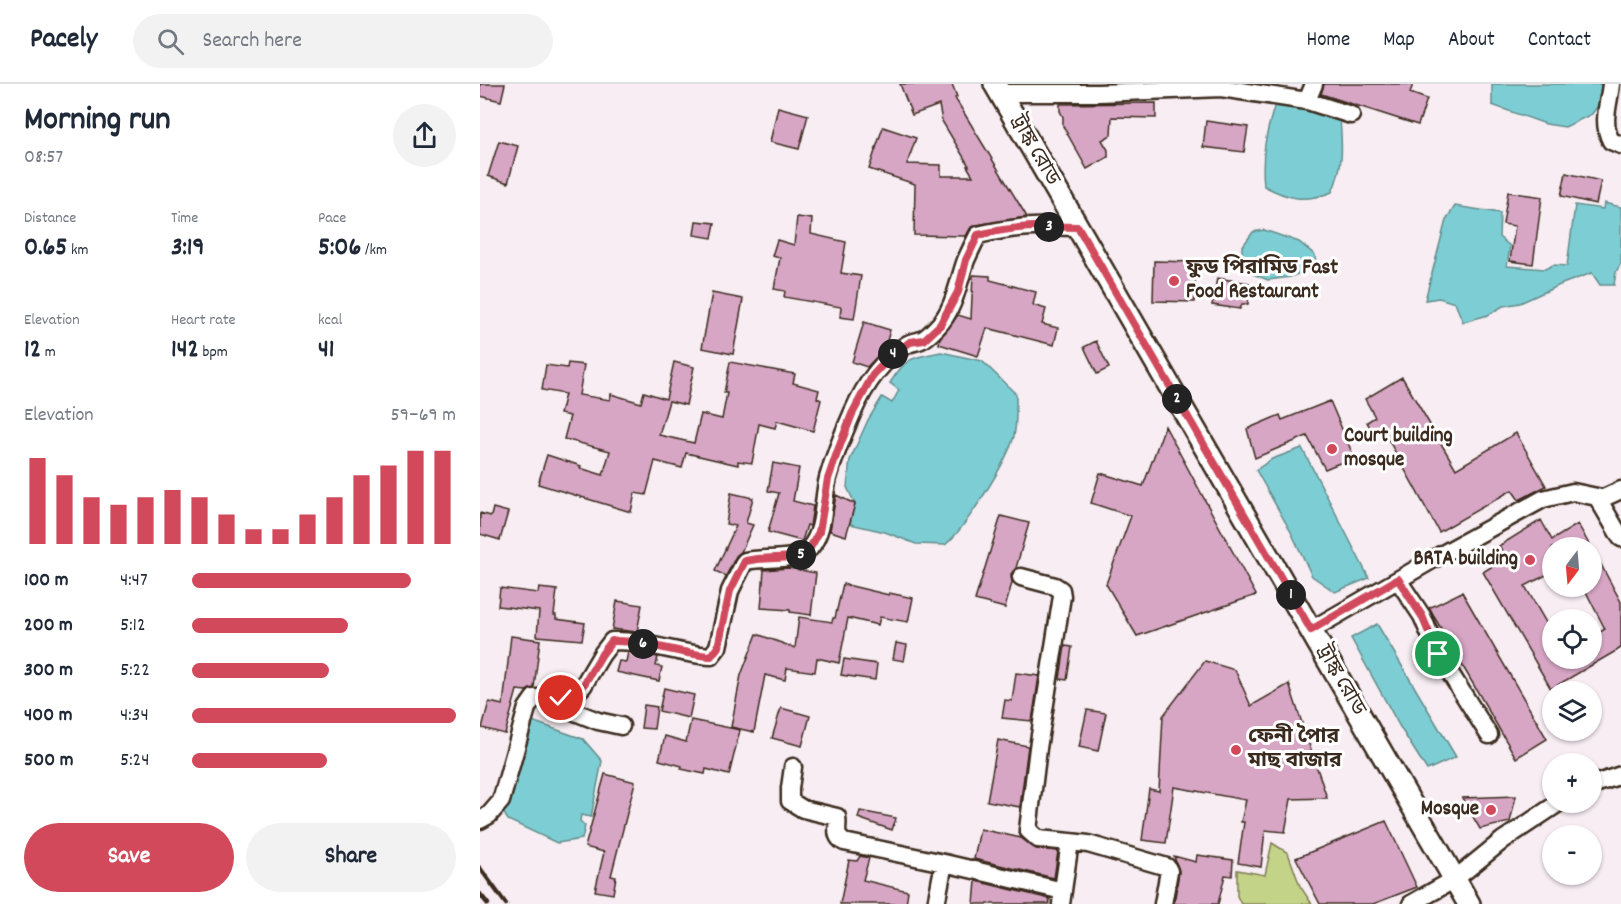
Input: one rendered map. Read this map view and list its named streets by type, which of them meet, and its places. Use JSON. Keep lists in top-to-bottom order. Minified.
{"streets":{"main road":["ট্রাঙ্ক রোড"]},"places":["ফুড পিরামিড Fast Food Restaurant","Court building mosque","BRTA building","ফেনী পৈার মাছ বাজার","Mosque"],"north":"bottom","page":{"header":"Pacely","search":"Search here","nav":["Home","Map","About","Contact"],"heading":["Morning run","08:57"],"stats":[["Distance","0.65 km"],["Time","3:19"],["Pace","5:06 /km"],["Elevation","12 m"],["Heart rate","142 bpm"],["kcal","41"]],"pins":["3","4","2","5","1","6"],"chart":["Elevation","59–69 m"],"map_buttons":["+","−"],"list":[{"name":"100 m","note":"4:47"},{"name":"200 m","note":"5:12"},{"name":"300 m","note":"5:22"},{"name":"400 m","note":"4:34"},{"name":"500 m","note":"5:24"}],"buttons":["Save","Share"]}}
